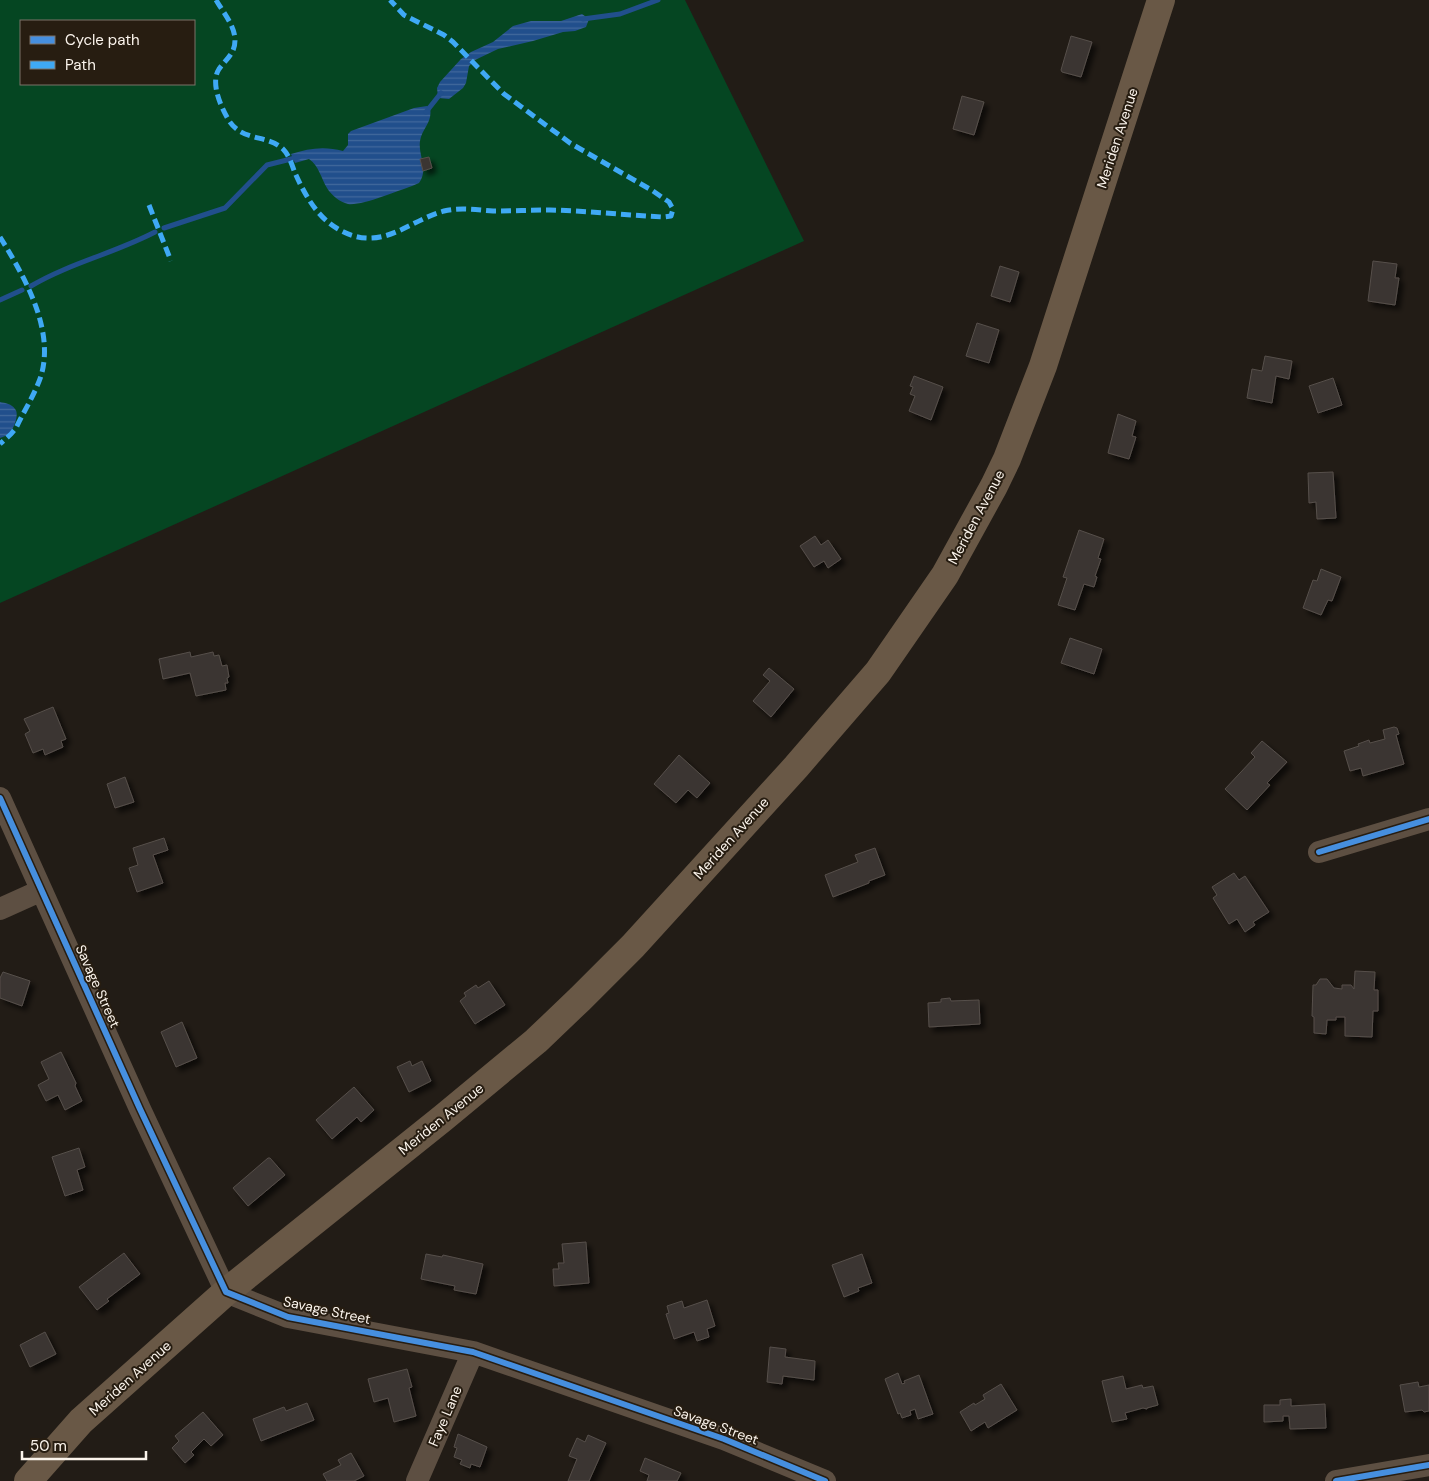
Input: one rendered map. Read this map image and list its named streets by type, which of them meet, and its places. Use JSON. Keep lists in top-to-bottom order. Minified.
{"streets":{"main road":["Meriden Avenue"],"street":["Savage Street","Faye Lane"]},"crossings":[["Meriden Avenue","Savage Street"],["Savage Street","Faye Lane"]],"legend":["Cycle path","Path"],"scale_bar":"50 m"}
